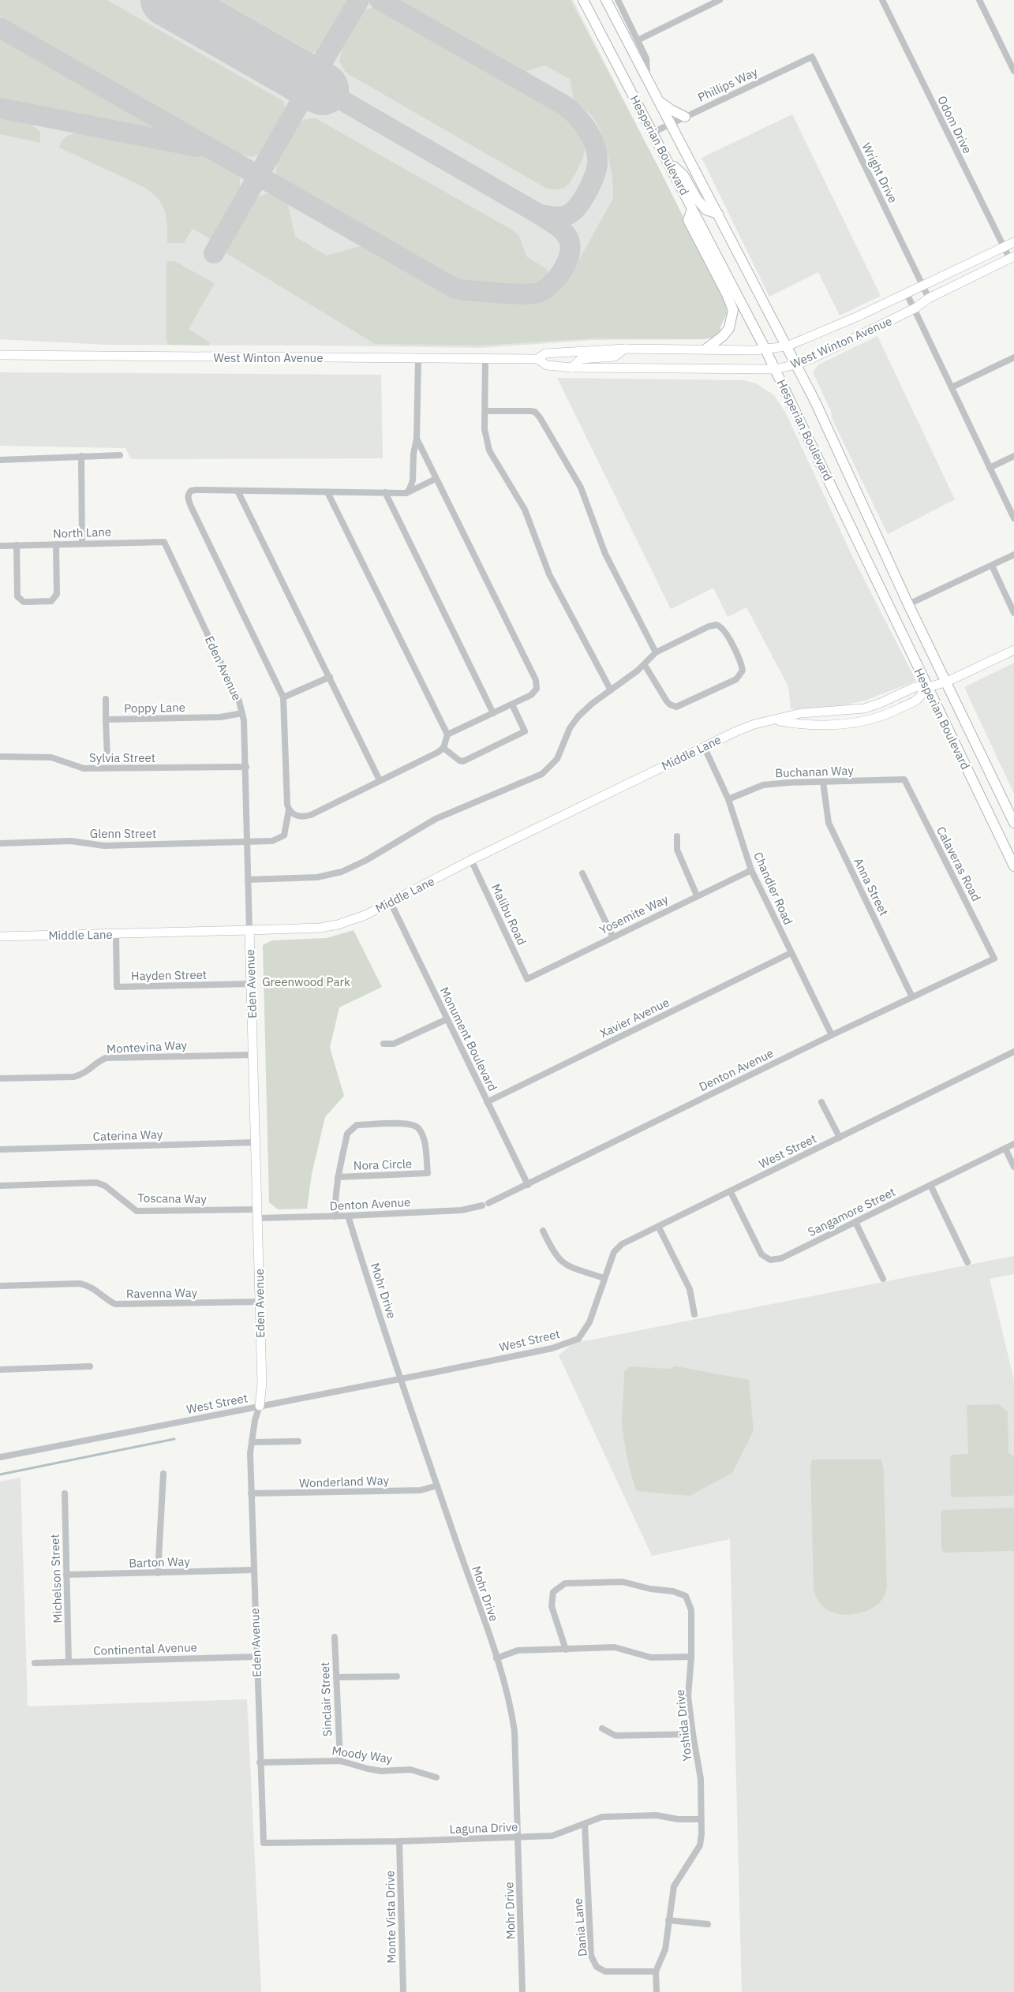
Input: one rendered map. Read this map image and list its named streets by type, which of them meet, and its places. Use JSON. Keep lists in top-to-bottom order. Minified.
{"streets":{"main road":["Hesperian Boulevard","West Winton Avenue","Eden Avenue","Middle Lane"],"street":["Phillips Way","Odom Drive","Wright Drive","North Lane","Poppy Lane","Sylvia Street","Buchanan Way","Glenn Street","Calaveras Road","Anna Street","Chandler Road","Malibu Road","Yosemite Way","Hayden Street","Xavier Avenue","Monument Boulevard","Montevina Way","Denton Avenue","Caterina Way","West Street","Nora Circle","Toscana Way","Sangamore Street","Mohr Drive","Ravenna Way","Wonderland Way","Barton Way","Michelson Street","Continental Avenue","Sinclair Street","Yoshida Drive","Moody Way","Laguna Drive","Monte Vista Drive","Dania Lane"]},"crossings":[["Phillips Way","Hesperian Boulevard"],["Phillips Way","Wright Drive"],["Odom Drive","West Winton Avenue"],["Hesperian Boulevard","West Winton Avenue"],["Hesperian Boulevard","Middle Lane"],["Wright Drive","West Winton Avenue"],["North Lane","Eden Avenue"],["Eden Avenue","Poppy Lane"],["Eden Avenue","Middle Lane"],["Eden Avenue","Sylvia Street"],["Eden Avenue","Glenn Street"],["Eden Avenue","Hayden Street"],["Eden Avenue","Montevina Way"],["Eden Avenue","Denton Avenue"],["Eden Avenue","Caterina Way"],["Eden Avenue","West Street"],["Eden Avenue","Toscana Way"],["Eden Avenue","Ravenna Way"],["Eden Avenue","Wonderland Way"],["Eden Avenue","Barton Way"],["Eden Avenue","Continental Avenue"],["Eden Avenue","Moody Way"],["Eden Avenue","Laguna Drive"],["Middle Lane","Chandler Road"],["Middle Lane","Malibu Road"],["Middle Lane","Hayden Street"],["Middle Lane","Monument Boulevard"],["Buchanan Way","Calaveras Road"],["Buchanan Way","Anna Street"],["Buchanan Way","Chandler Road"],["Calaveras Road","Denton Avenue"],["Anna Street","Denton Avenue"],["Chandler Road","Yosemite Way"],["Chandler Road","Xavier Avenue"],["Chandler Road","Denton Avenue"],["Malibu Road","Yosemite Way"],["Xavier Avenue","Monument Boulevard"],["Monument Boulevard","Denton Avenue"],["Denton Avenue","Nora Circle"],["Denton Avenue","Toscana Way"],["Denton Avenue","Mohr Drive"],["West Street","Sangamore Street"],["West Street","Mohr Drive"],["Mohr Drive","Wonderland Way"],["Mohr Drive","Laguna Drive"],["Barton Way","Michelson Street"],["Michelson Street","Continental Avenue"],["Sinclair Street","Moody Way"],["Yoshida Drive","Laguna Drive"],["Yoshida Drive","Dania Lane"],["Laguna Drive","Monte Vista Drive"],["Laguna Drive","Dania Lane"]],"parks":["Greenwood Park"]}
